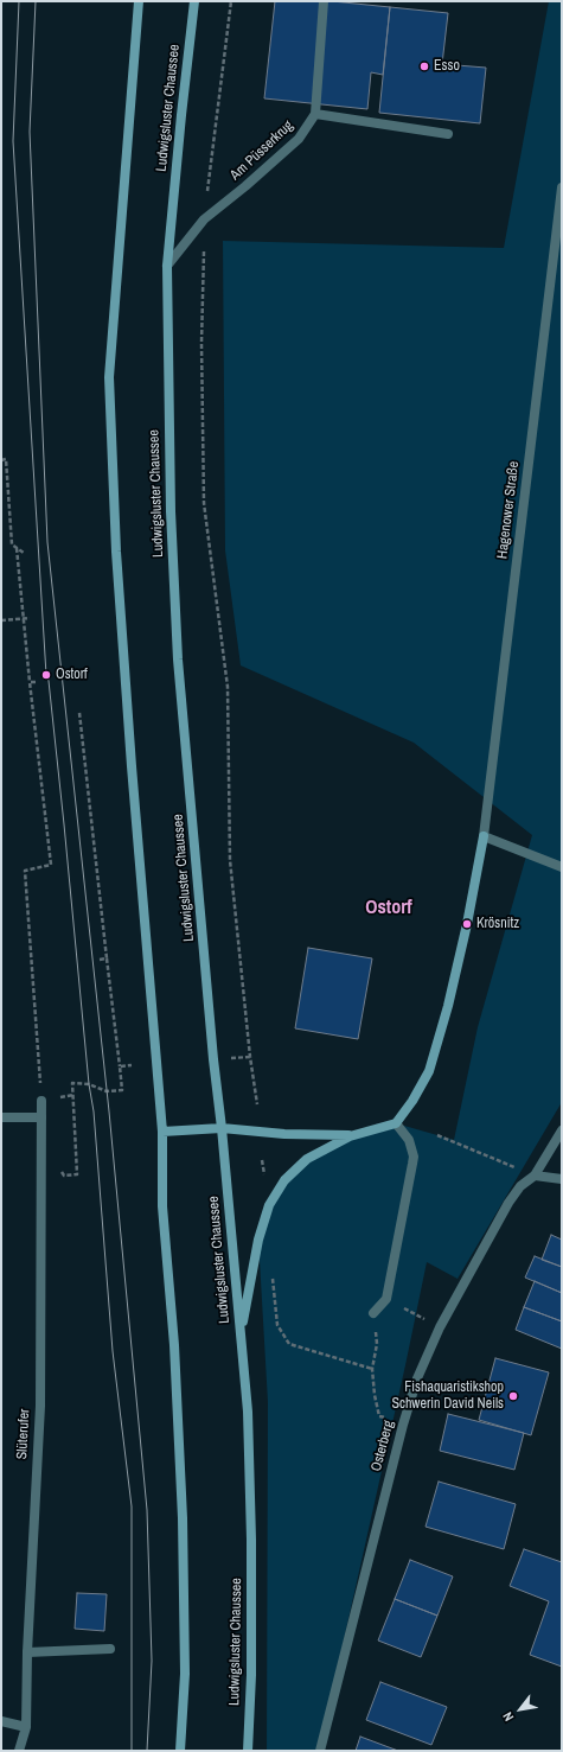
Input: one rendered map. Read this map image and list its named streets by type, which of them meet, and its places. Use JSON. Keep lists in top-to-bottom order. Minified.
{"streets":{"street":["Ludwigsluster Chaussee","Am Püsserkrug","Hagenower Straße","Slüterufer","Osterberg"]},"crossings":[["Ludwigsluster Chaussee","Am Püsserkrug"]],"districts":["Ostorf"],"places":["Esso","Ostorf","Krösnitz","Fishaquaristikshop Schwerin David Neils"],"north":"bottom left"}
